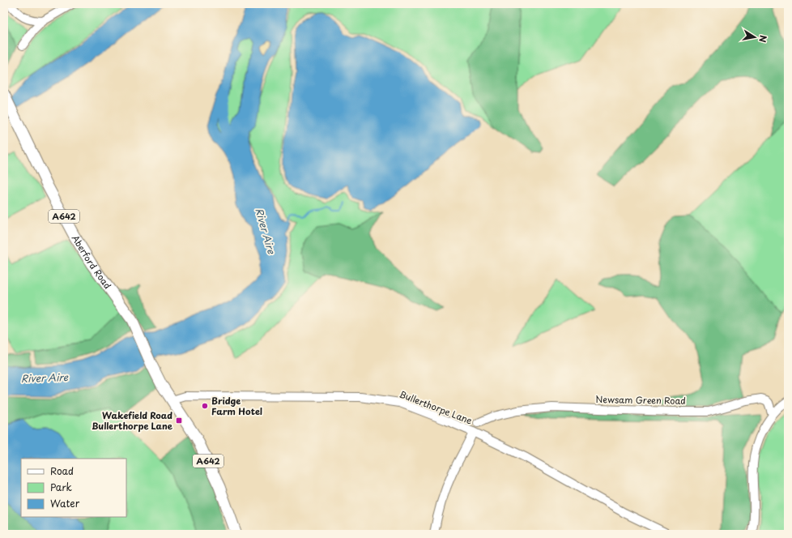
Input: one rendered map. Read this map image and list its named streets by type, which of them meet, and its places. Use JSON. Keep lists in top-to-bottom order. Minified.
{"streets":{"main road":["A642","Aberford Road"],"street":["Newsam Green Road","Bullerthorpe Lane"]},"crossings":[["A642","Aberford Road"],["A642","Bullerthorpe Lane"],["Aberford Road","Bullerthorpe Lane"]],"water":["River Aire"],"places":{"other":["Bridge Farm Hotel"],"transit":["Wakefield Road Bullerthorpe Lane"]},"legend":["Road","Park","Water"],"north":"right"}
